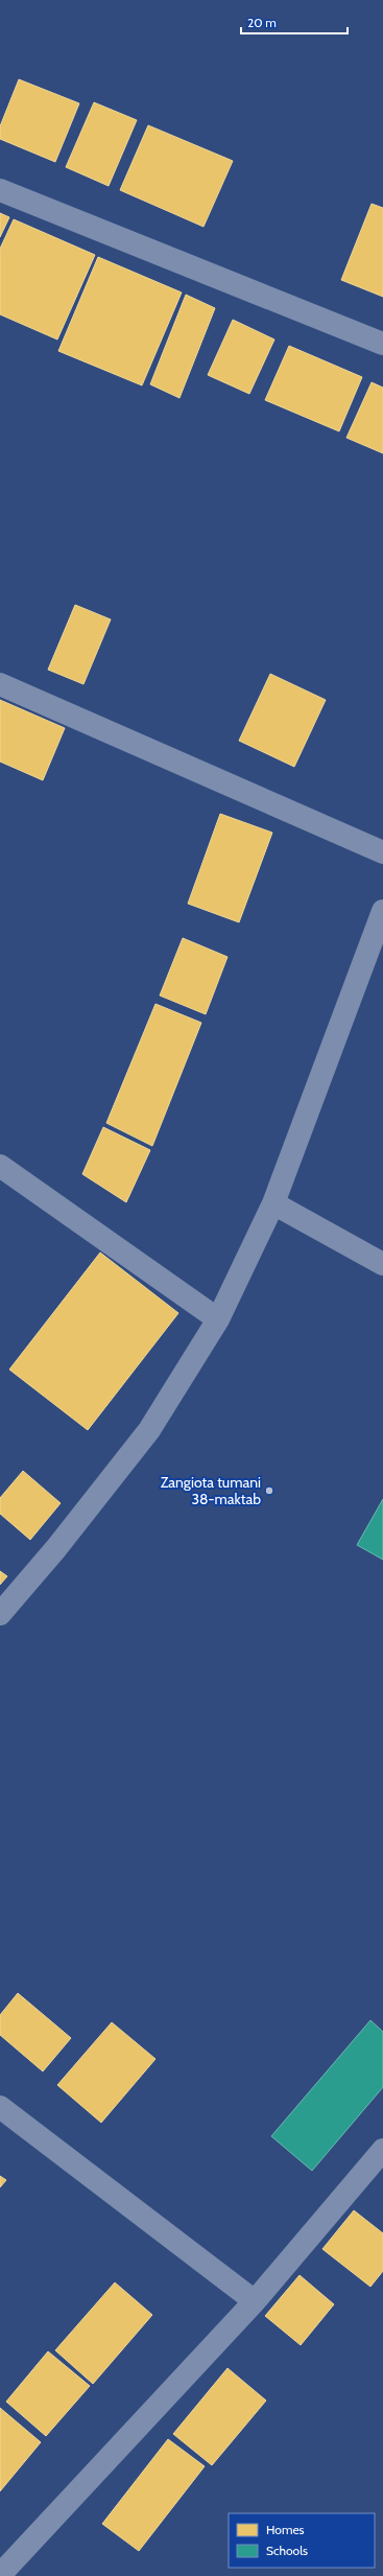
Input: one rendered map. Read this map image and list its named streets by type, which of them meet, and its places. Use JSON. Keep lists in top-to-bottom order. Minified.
{"places":["Zangiota tumani 38-maktab"],"legend":["Homes","Schools"],"scale_bar":"20 m"}
